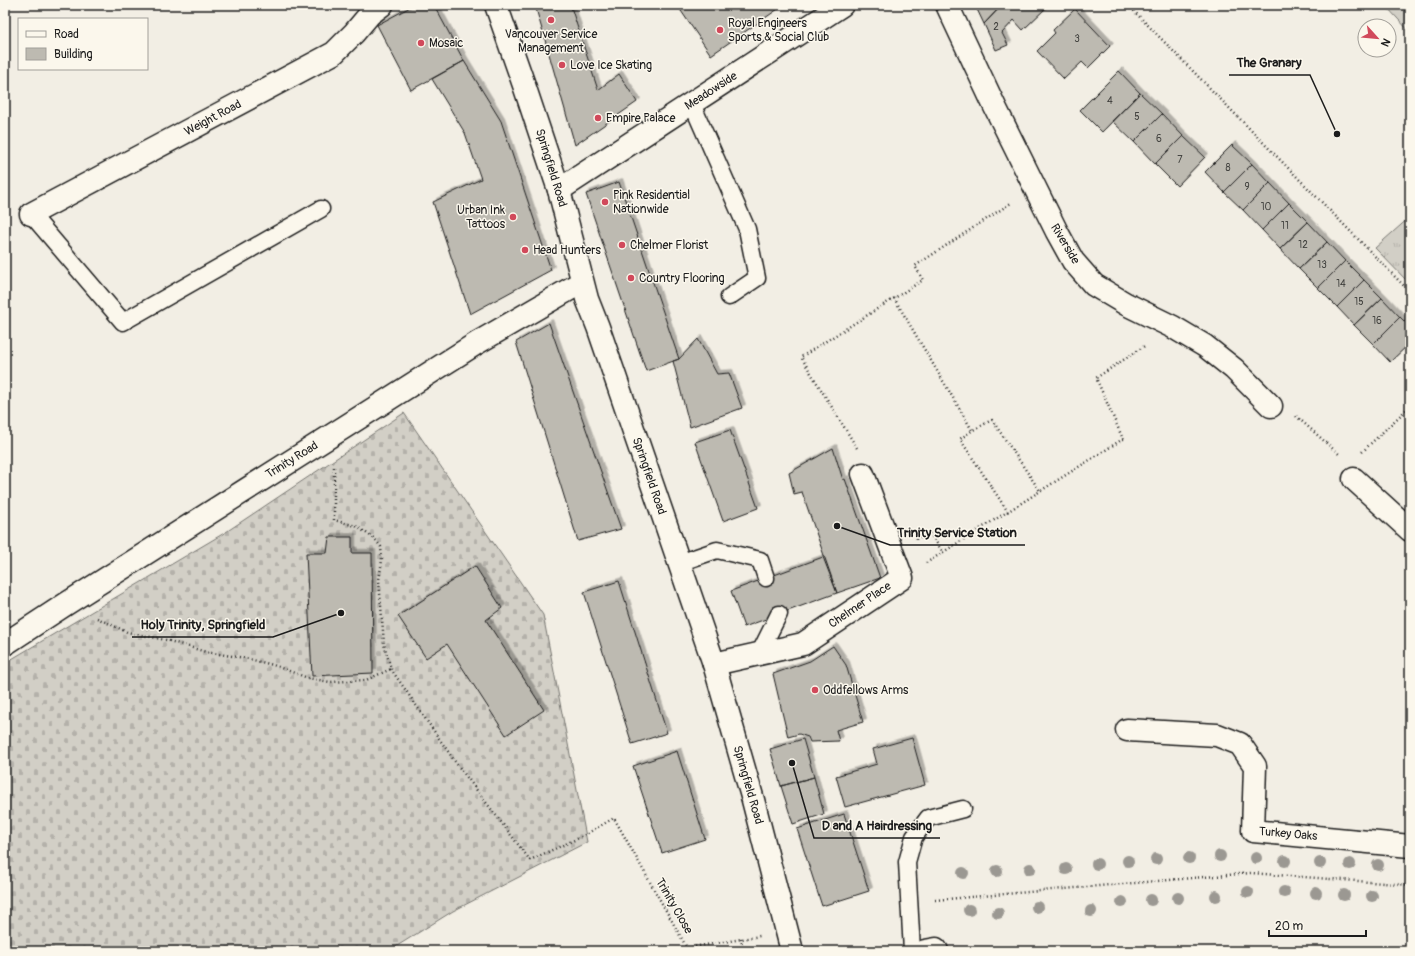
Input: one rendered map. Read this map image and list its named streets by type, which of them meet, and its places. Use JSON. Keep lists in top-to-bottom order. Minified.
{"streets":{"street":["Meadowside","Weight Road","Springfield Road","Riverside","Trinity Road","Chelmer Place","Turkey Oaks"],"path":["Trinity Close"]},"crossings":[["Meadowside","Springfield Road"],["Springfield Road","Trinity Road"],["Springfield Road","Chelmer Place"],["Springfield Road","Trinity Close"]],"places":["Vancouver Service Management","Royal Engineers Sports & Social Club","Mosaic","Love Ice Skating","Empire Palace","The Granary","Pink Residential Nationwide","Urban Ink Tattoos","Chelmer Florist","Head Hunters","Country Flooring","Trinity Service Station","Holy Trinity, Springfield","Oddfellows Arms","D and A Hairdressing"],"house_numbers":["2","3","4","5","6","7","8","9","10","11","12","13","14","15","16"],"legend":["Road","Building"],"scale_bar":"20 m","north":"bottom right"}
